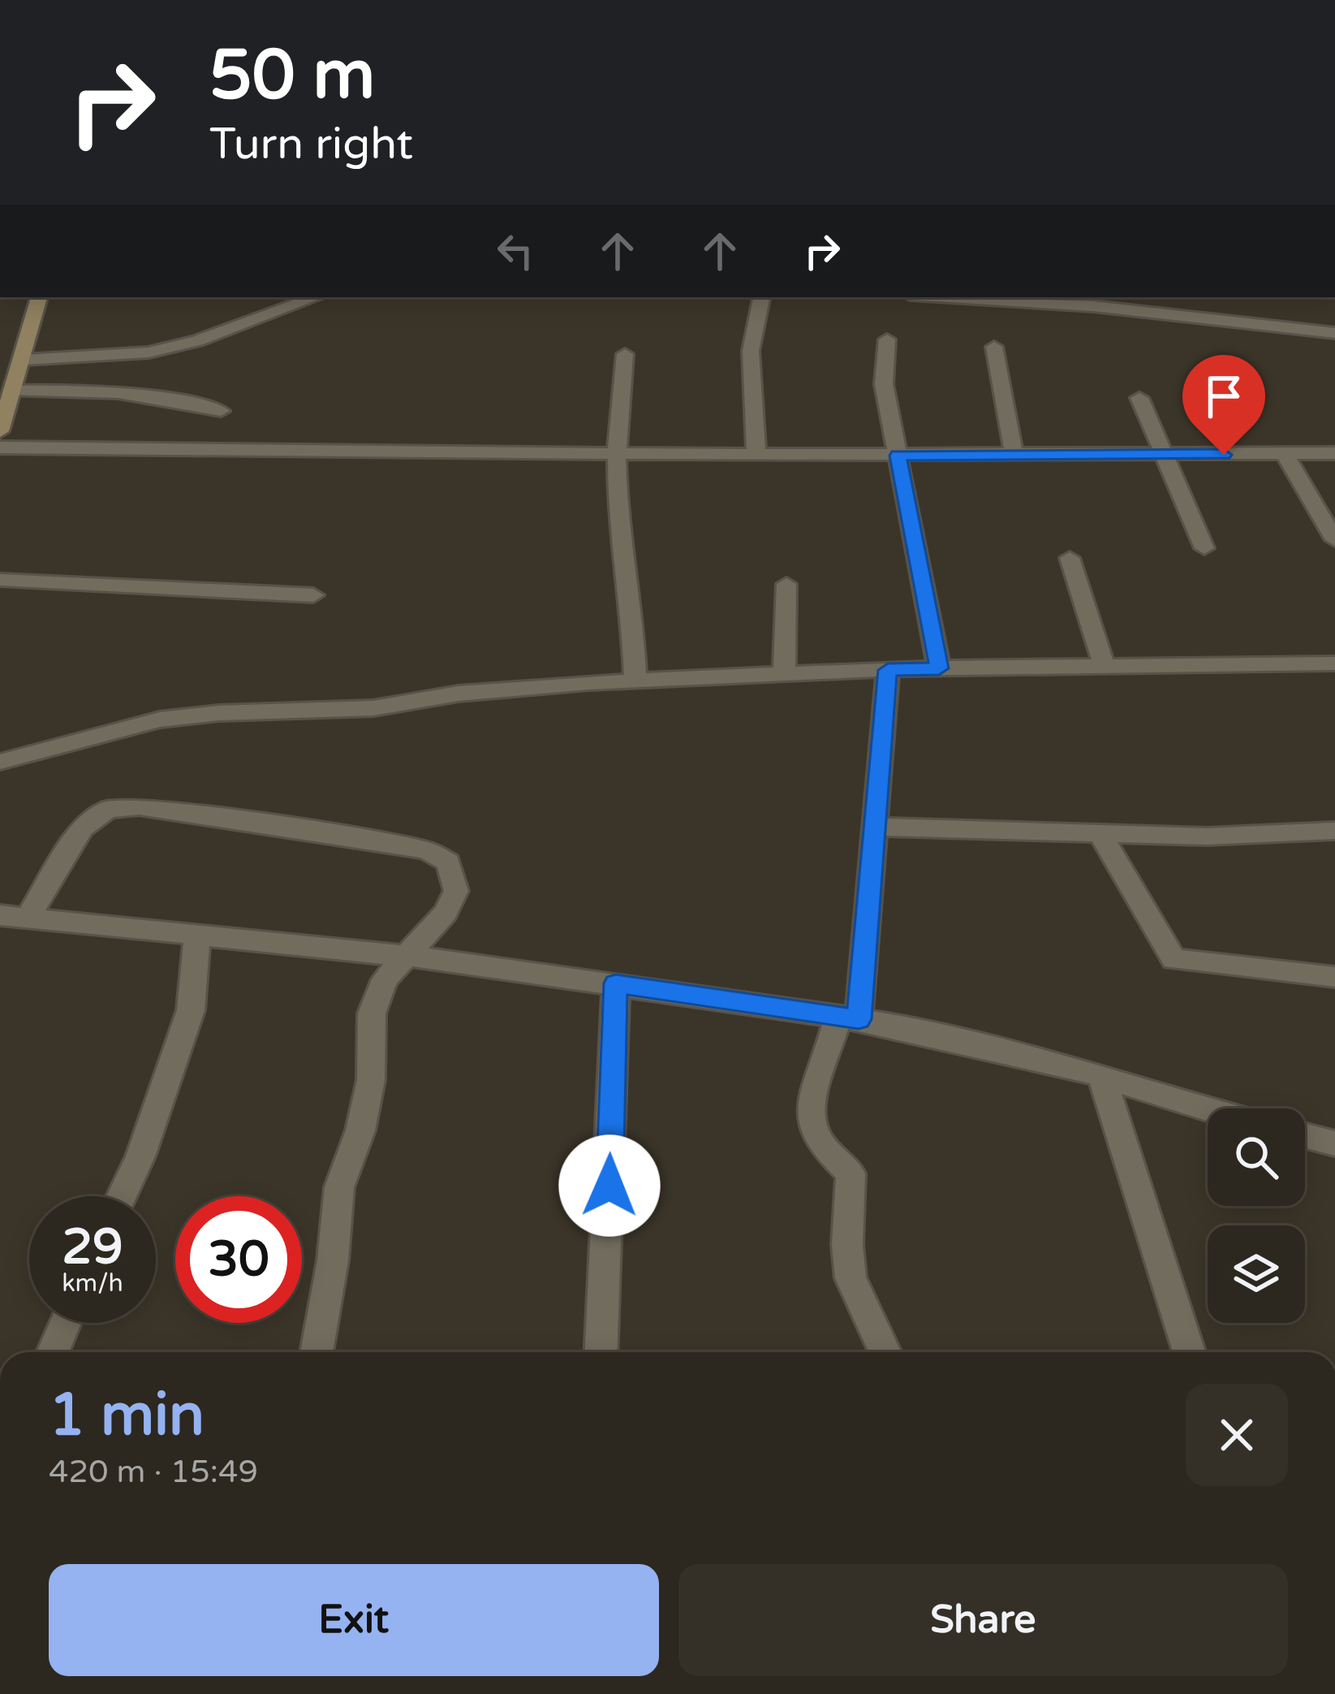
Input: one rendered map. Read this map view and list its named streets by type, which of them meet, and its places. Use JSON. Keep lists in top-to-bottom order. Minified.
{"page":{"turn":["50 m","Turn right"],"speed":"29 km/h","limit":"30","heading":["1 min","420 m · 15:49"],"buttons":["Exit","Share"]}}
